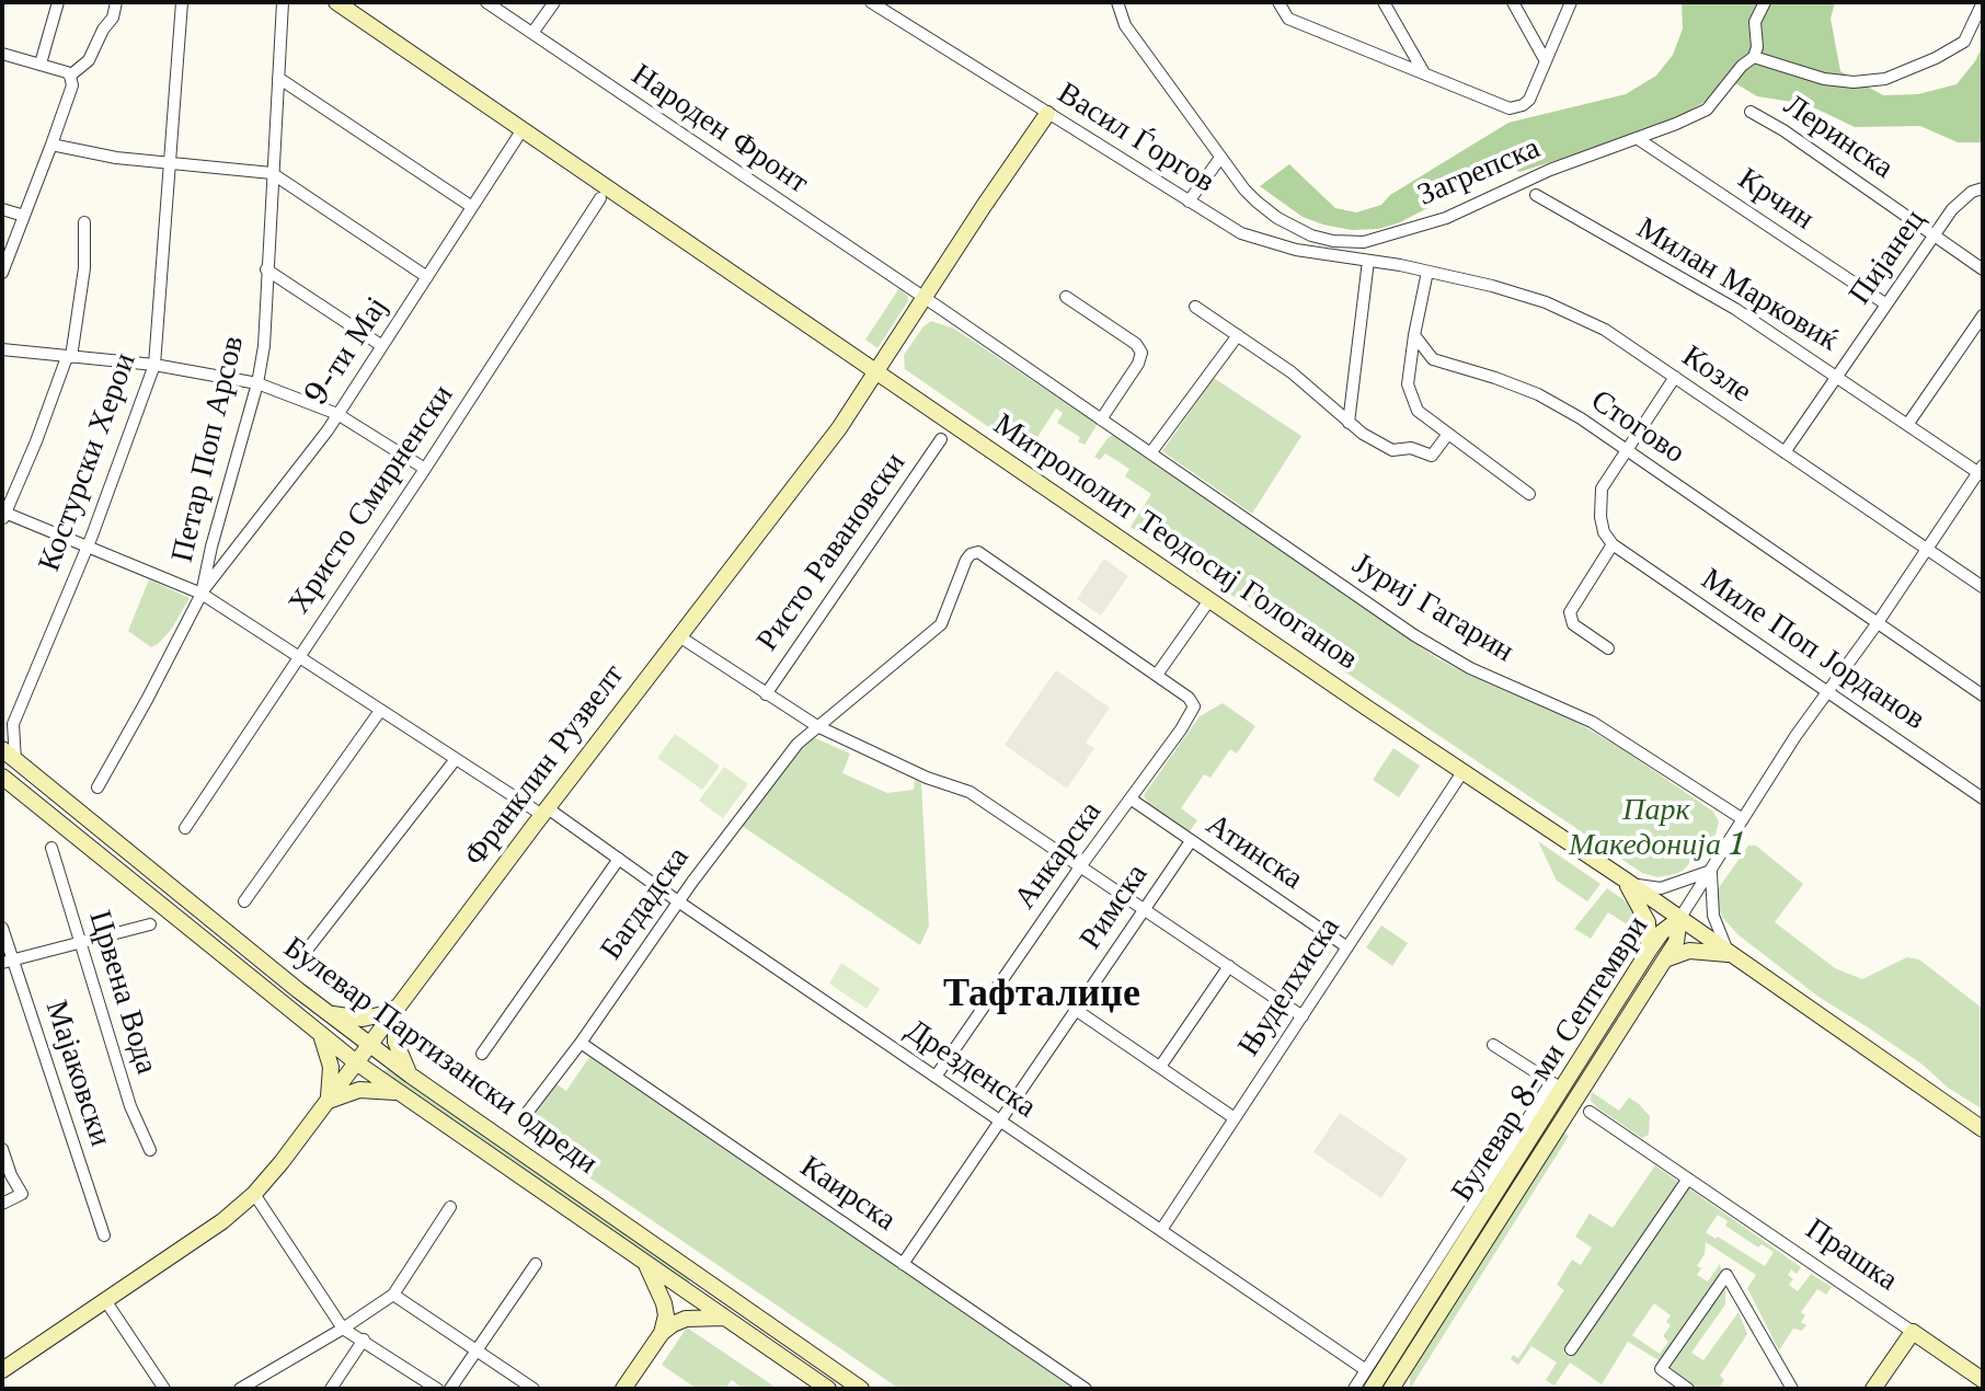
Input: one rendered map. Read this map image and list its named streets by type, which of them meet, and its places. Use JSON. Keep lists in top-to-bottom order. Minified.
{"streets":{"street":["Народен Фронт","Леринска","Васил Ѓоргов","Загрепска","Крчин","Пијанец","Милан Марковиќ","9-ти Мај","Козле","Стогово","Петар Поп Арсов","Костурски Херои","Христо Смирненски","Митрополит Теодосиј Гологанов","Ристо Равановски","Јуриј Гагарин","Миле Поп Јорданов","Франклин Рузвелт","Атинска","Анкарска","Багдадска","Римска","Њуделхиска","Црвена Вода","Булевар Партизански одреди","Булевар 8-ми Септември","Дрезденска","Мајаковски","Каирска","Прашка"]},"crossings":[["Народен Фронт","Јуриј Гагарин"],["Народен Фронт","Франклин Рузвелт"],["Леринска","Пијанец"],["Васил Ѓоргов","Козле"],["Васил Ѓоргов","Франклин Рузвелт"],["Загрепска","Крчин"],["Крчин","Пијанец"],["Пијанец","Милан Марковиќ"],["Пијанец","Козле"],["9-ти Мај","Петар Поп Арсов"],["9-ти Мај","Митрополит Теодосиј Гологанов"],["9-ти Мај","Дрезденска"],["Петар Поп Арсов","Дрезденска"],["Костурски Херои","Булевар Партизански одреди"],["Костурски Херои","Дрезденска"],["Христо Смирненски","Дрезденска"],["Митрополит Теодосиј Гологанов","Франклин Рузвелт"],["Митрополит Теодосиј Гологанов","Њуделхиска"],["Митрополит Теодосиј Гологанов","Булевар 8-ми Септември"],["Јуриј Гагарин","Франклин Рузвелт"],["Франклин Рузвелт","Булевар Партизански одреди"],["Франклин Рузвелт","Дрезденска"],["Атинска","Анкарска"],["Атинска","Римска"],["Атинска","Њуделхиска"],["Анкарска","Багдадска"],["Анкарска","Дрезденска"],["Багдадска","Дрезденска"],["Багдадска","Каирска"],["Римска","Дрезденска"],["Римска","Каирска"],["Њуделхиска","Дрезденска"]],"districts":["Тафталиџе"],"parks":["Парк Македонија 1"]}
